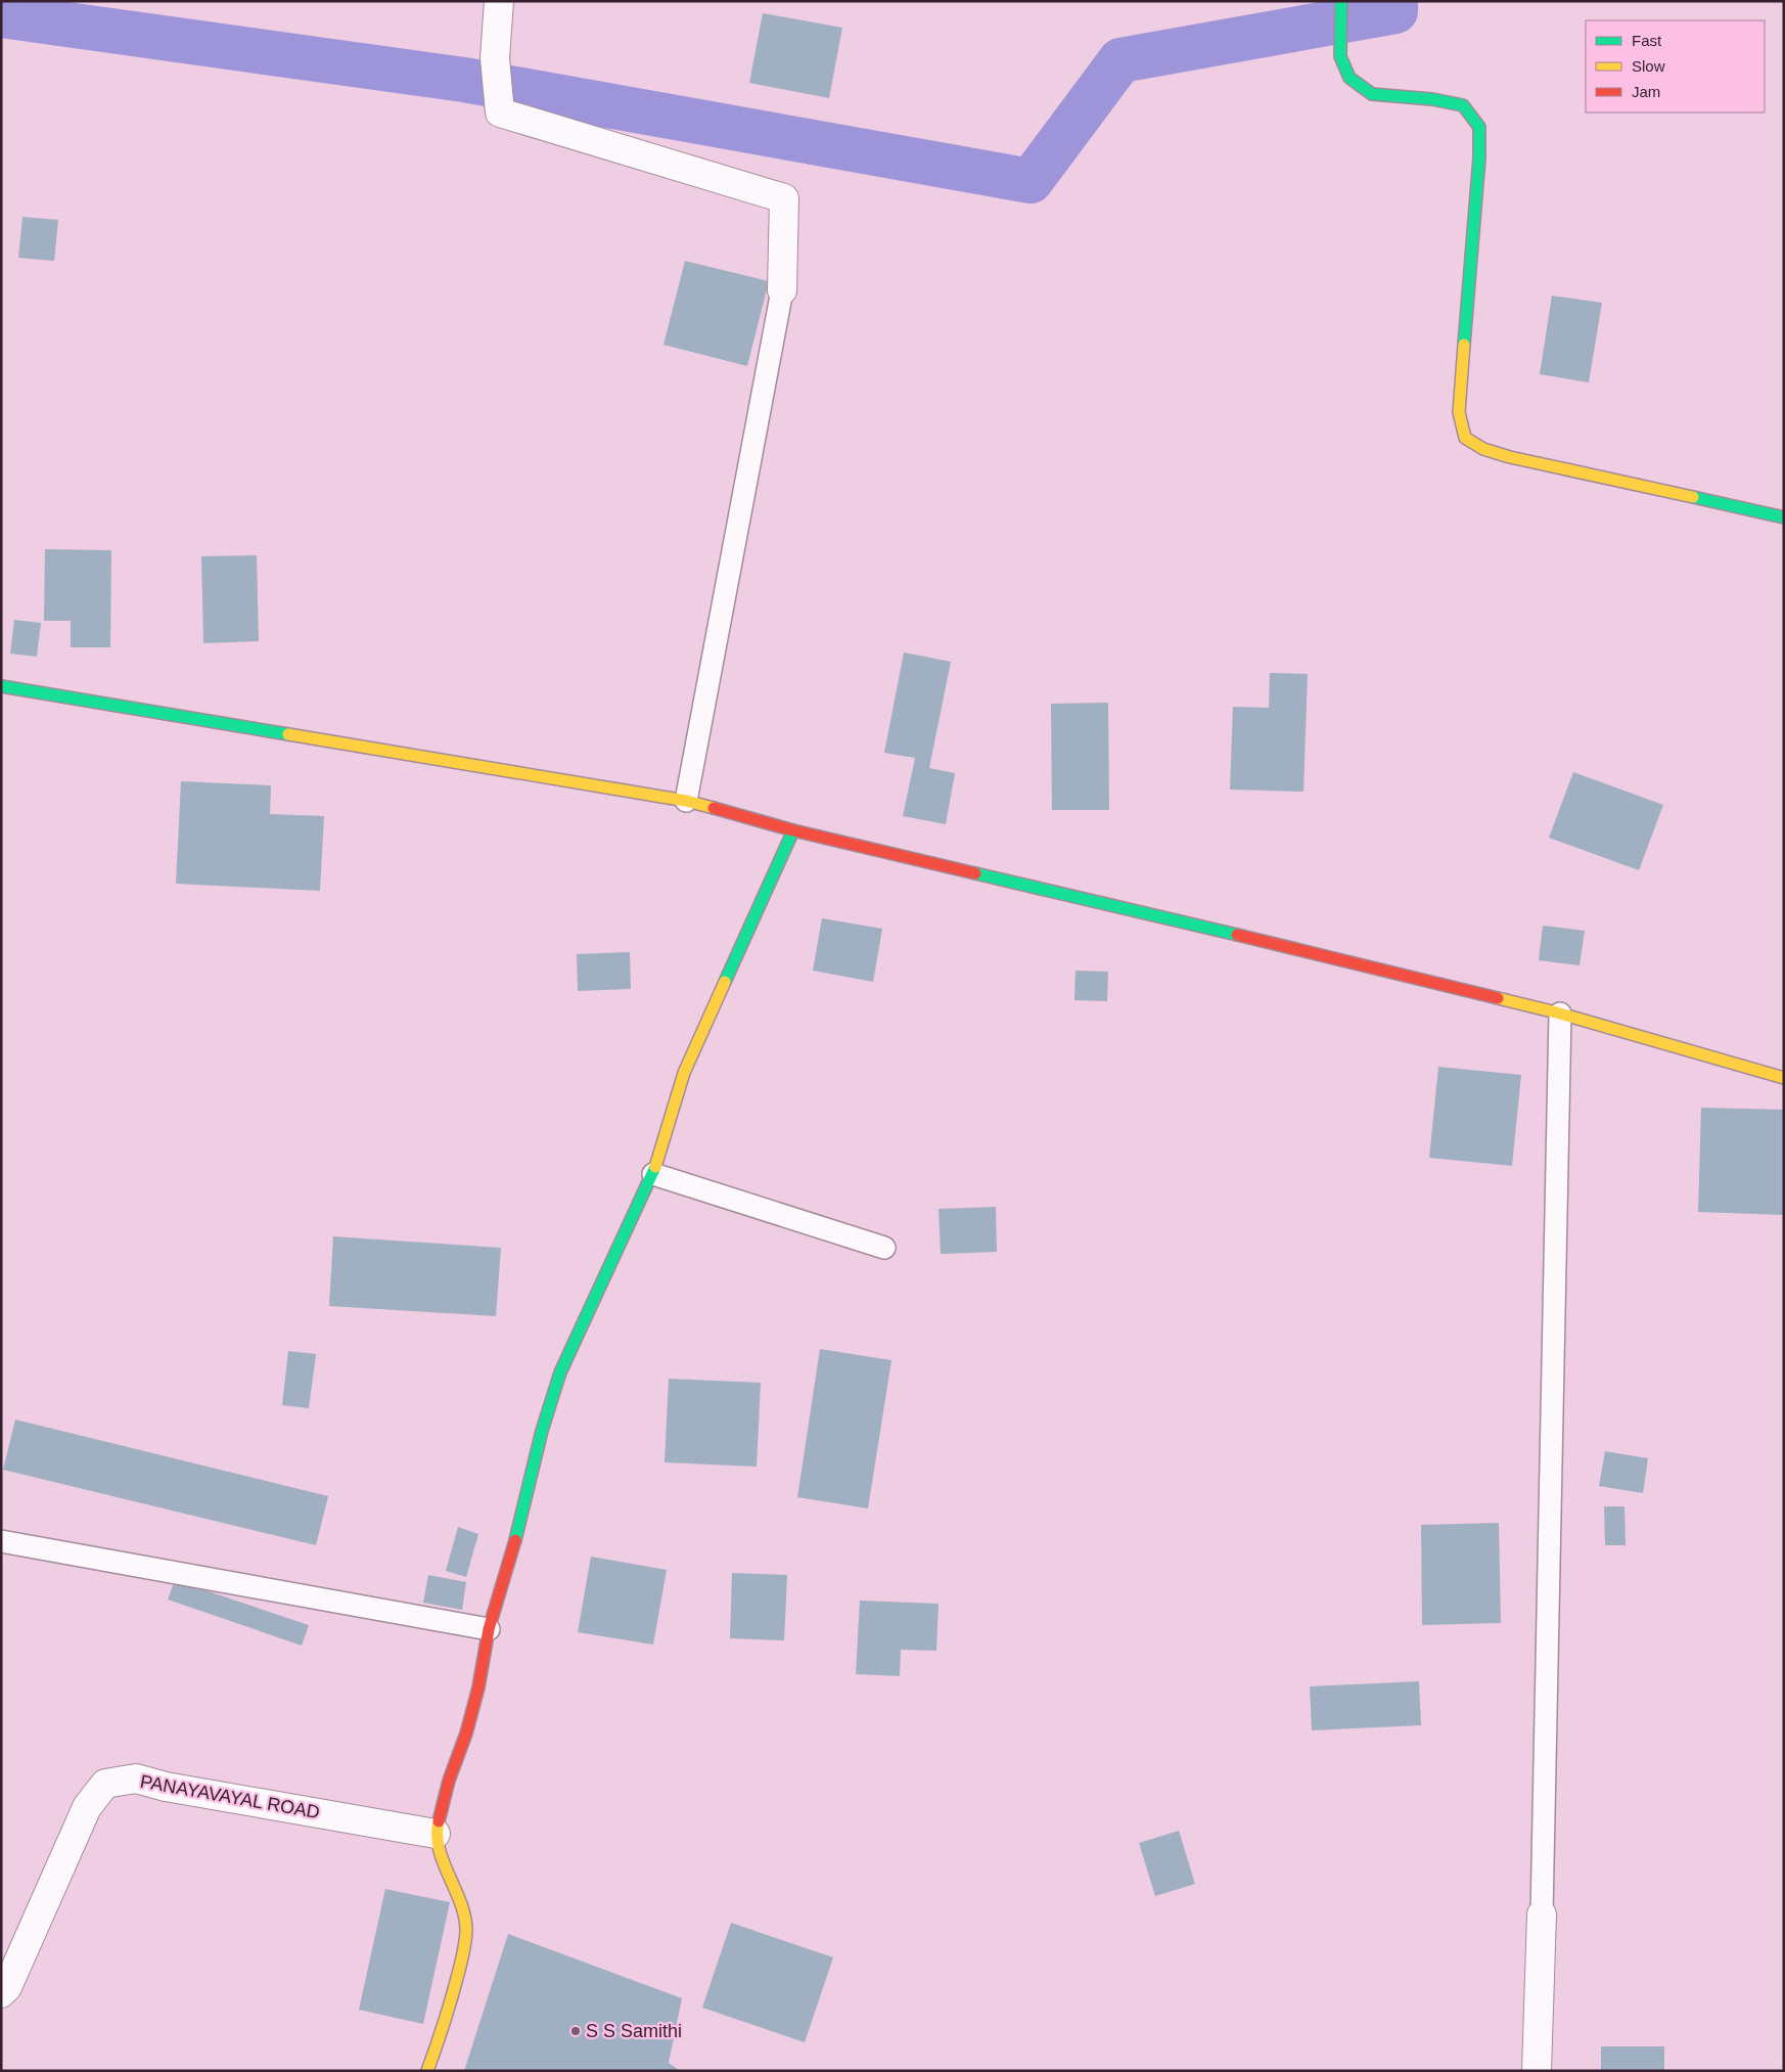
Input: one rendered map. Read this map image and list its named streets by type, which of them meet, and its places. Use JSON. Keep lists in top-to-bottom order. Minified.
{"streets":{"street":["PANAYAVAYAL ROAD"]},"places":["S S Samithi"],"legend":["Fast","Slow","Jam"]}
